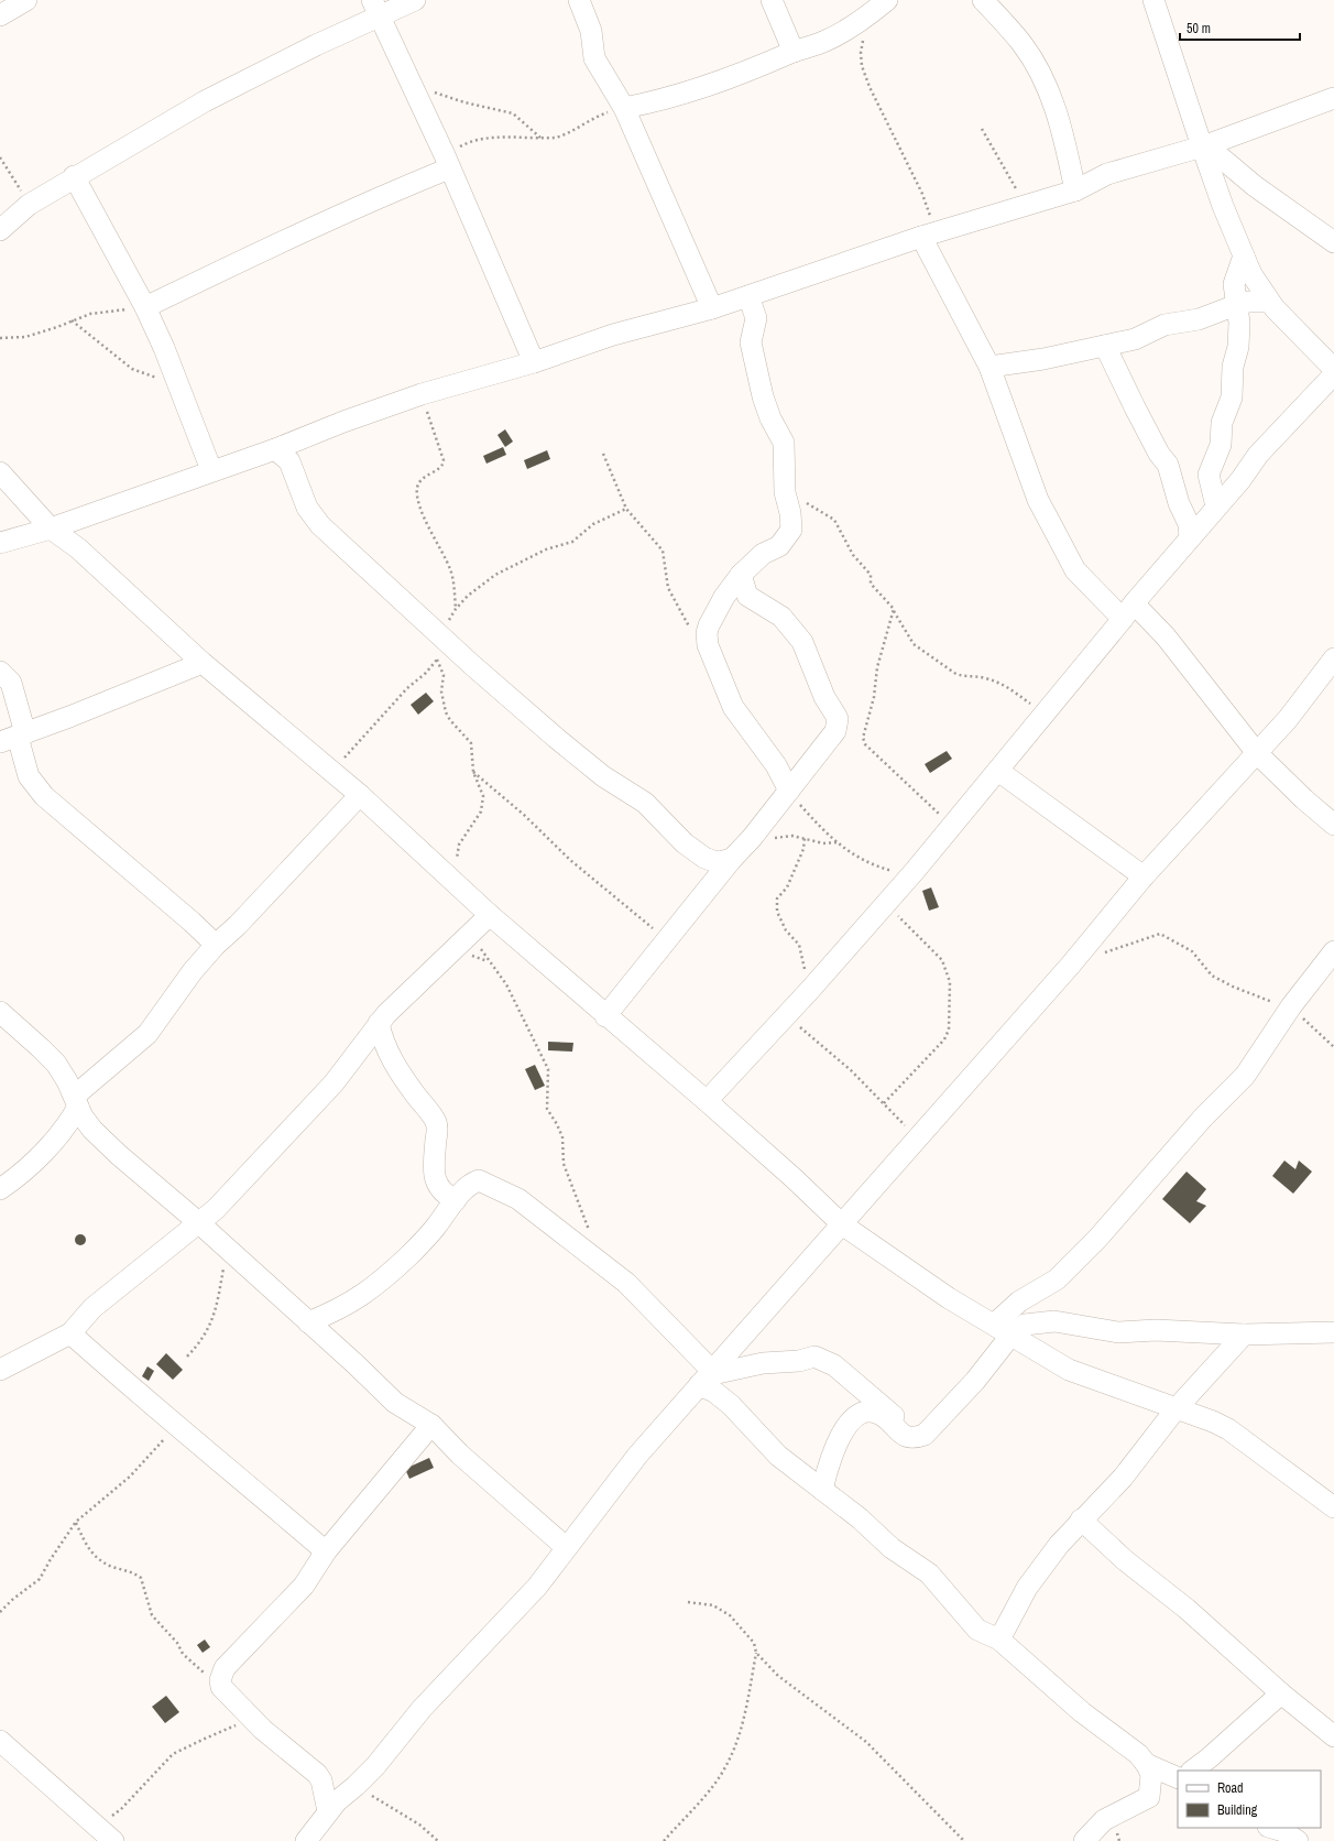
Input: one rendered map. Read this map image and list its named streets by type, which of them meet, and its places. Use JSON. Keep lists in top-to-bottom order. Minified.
{"legend":["Road","Building"],"scale_bar":"50 m"}
